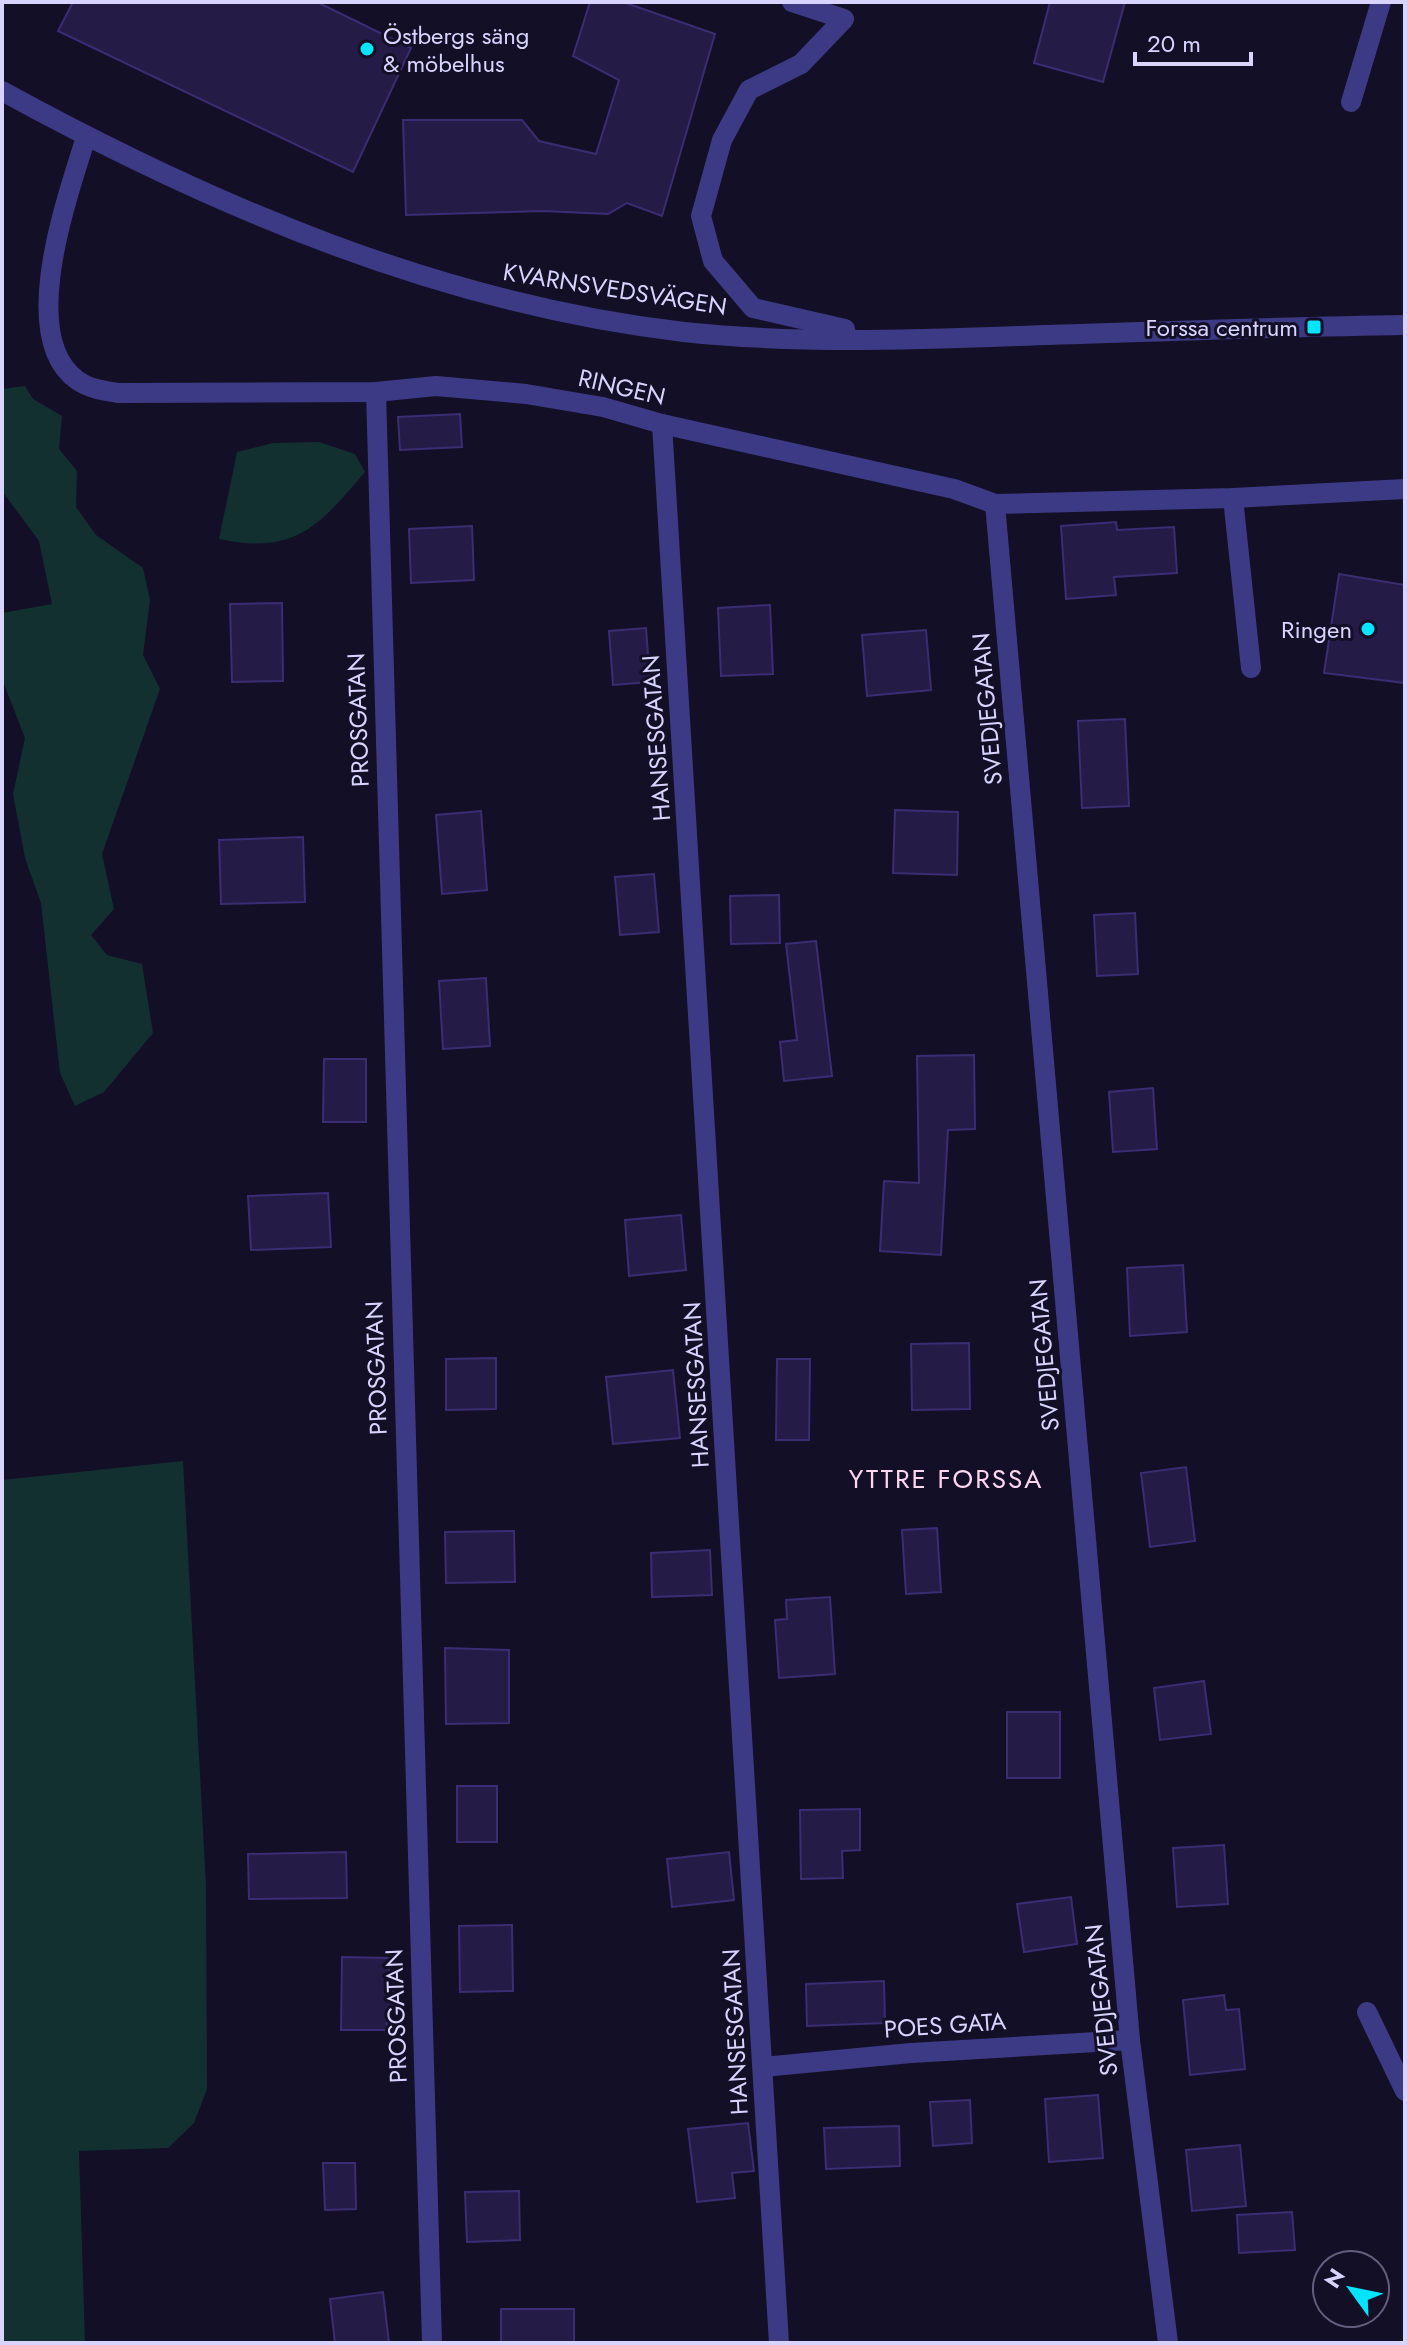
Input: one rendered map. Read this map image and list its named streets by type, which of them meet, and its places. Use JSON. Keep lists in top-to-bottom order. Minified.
{"streets":{"street":["KVARNSVEDSVÄGEN","RINGEN","SVEDJEGATAN","PROSGATAN","HANSESGATAN","POES GATA"]},"crossings":[["KVARNSVEDSVÄGEN","RINGEN"],["RINGEN","SVEDJEGATAN"],["RINGEN","PROSGATAN"],["RINGEN","HANSESGATAN"],["SVEDJEGATAN","POES GATA"],["HANSESGATAN","POES GATA"]],"districts":["YTTRE FORSSA"],"places":{"other":["Östbergs säng & möbelhus","Ringen"],"transit":["Forssa centrum"]},"scale_bar":"20 m","north":"top left"}
